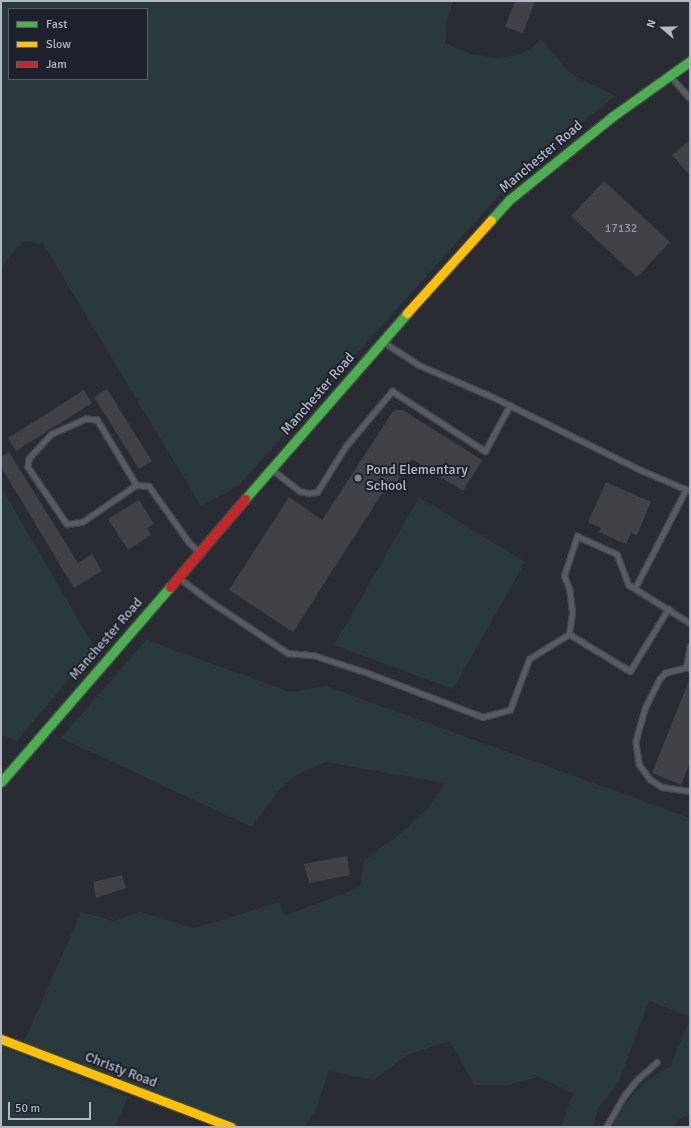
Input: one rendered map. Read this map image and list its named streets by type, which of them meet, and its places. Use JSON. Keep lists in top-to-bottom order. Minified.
{"streets":{"street":["Manchester Road","Christy Road"]},"places":["Pond Elementary School"],"house_numbers":["17132"],"legend":["Fast","Slow","Jam"],"scale_bar":"50 m","north":"left"}
